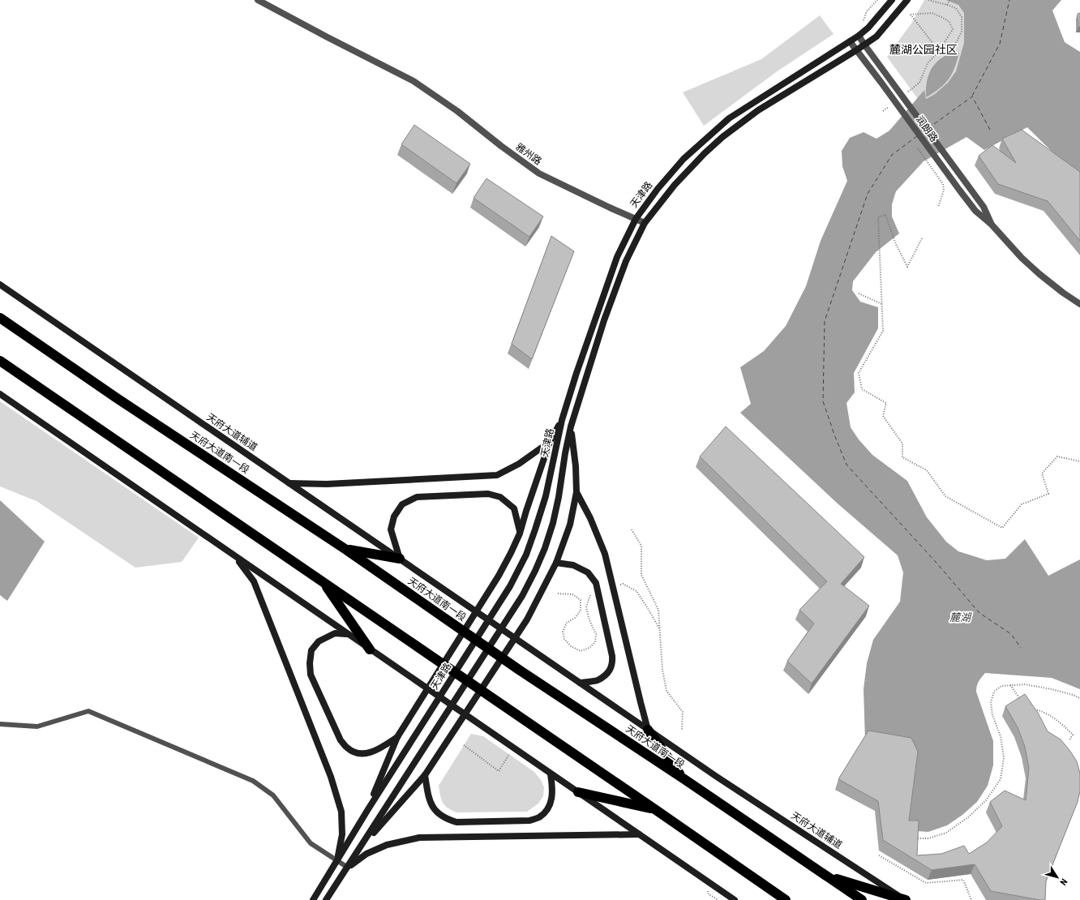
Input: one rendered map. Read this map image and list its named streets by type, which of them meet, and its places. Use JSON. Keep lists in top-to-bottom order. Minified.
{"streets":{"highway":["天府大道南一段"],"street":["润朗路","雅州路","天津路","天府大道辅道"]},"crossings":[["润朗路","天津路"],["雅州路","天津路"]],"districts":["麓湖公园社区"],"water":["麓湖"],"north":"bottom right"}
